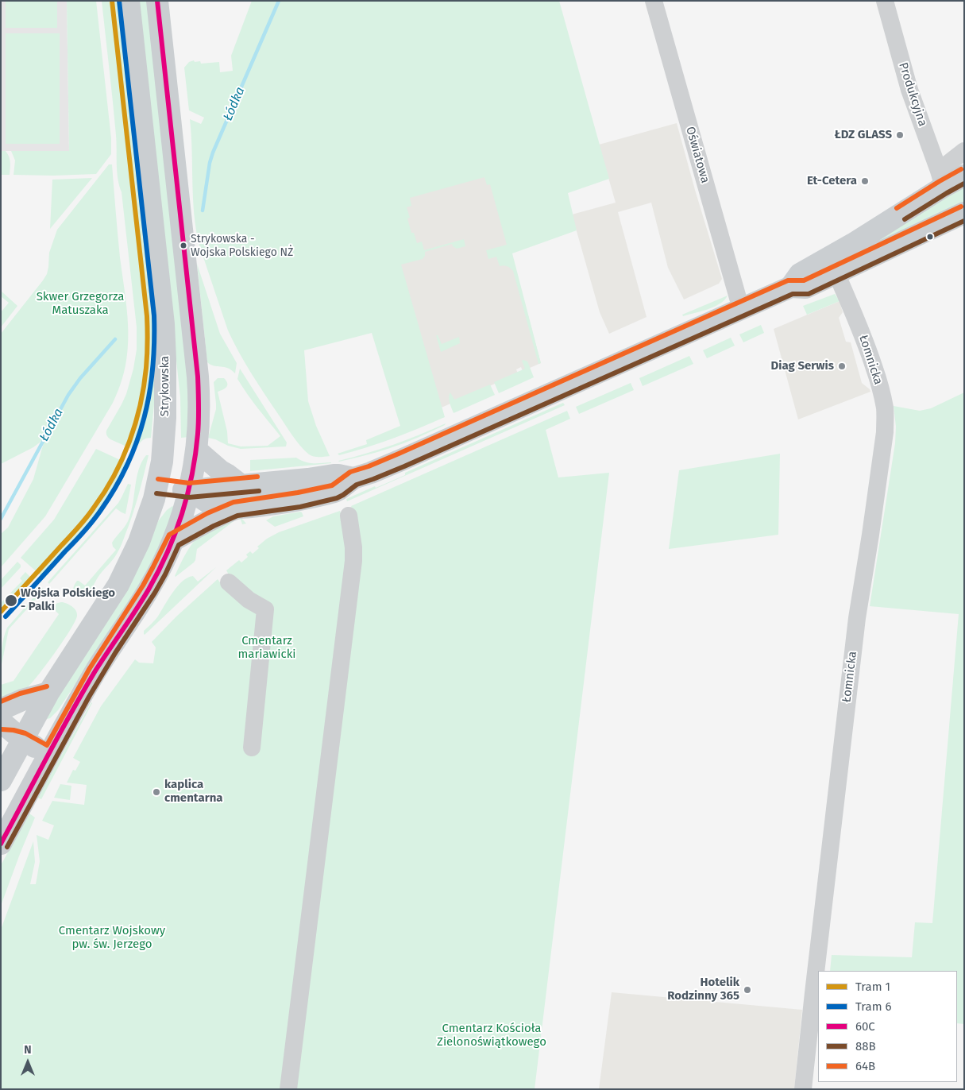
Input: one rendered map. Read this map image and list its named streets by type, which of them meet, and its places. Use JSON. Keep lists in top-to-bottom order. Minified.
{"streets":{"main road":["Strykowska"],"street":["Produkcyjna","Oświatowa","Łomnicka"]},"water":["Łódka"],"parks":["Skwer Grzegorza Matuszaka","Cmentarz mariawicki","Cmentarz Wojskowy pw. św. Jerzego","Cmentarz Kościoła Zielonoświątkowego"],"places":["ŁDZ GLASS","Et-Cetera","Strykowska - Wojska Polskiego NŻ","Diag Serwis","Wojska Polskiego - Palki","kaplica cmentarna","Hotelik Rodzinny 365"],"lines":["tram line 1","tram line 6","transit line 60C","transit line 64B","transit line 88B"],"legend":["Tram 1","Tram 6","60C","88B","64B"],"north":"top"}
